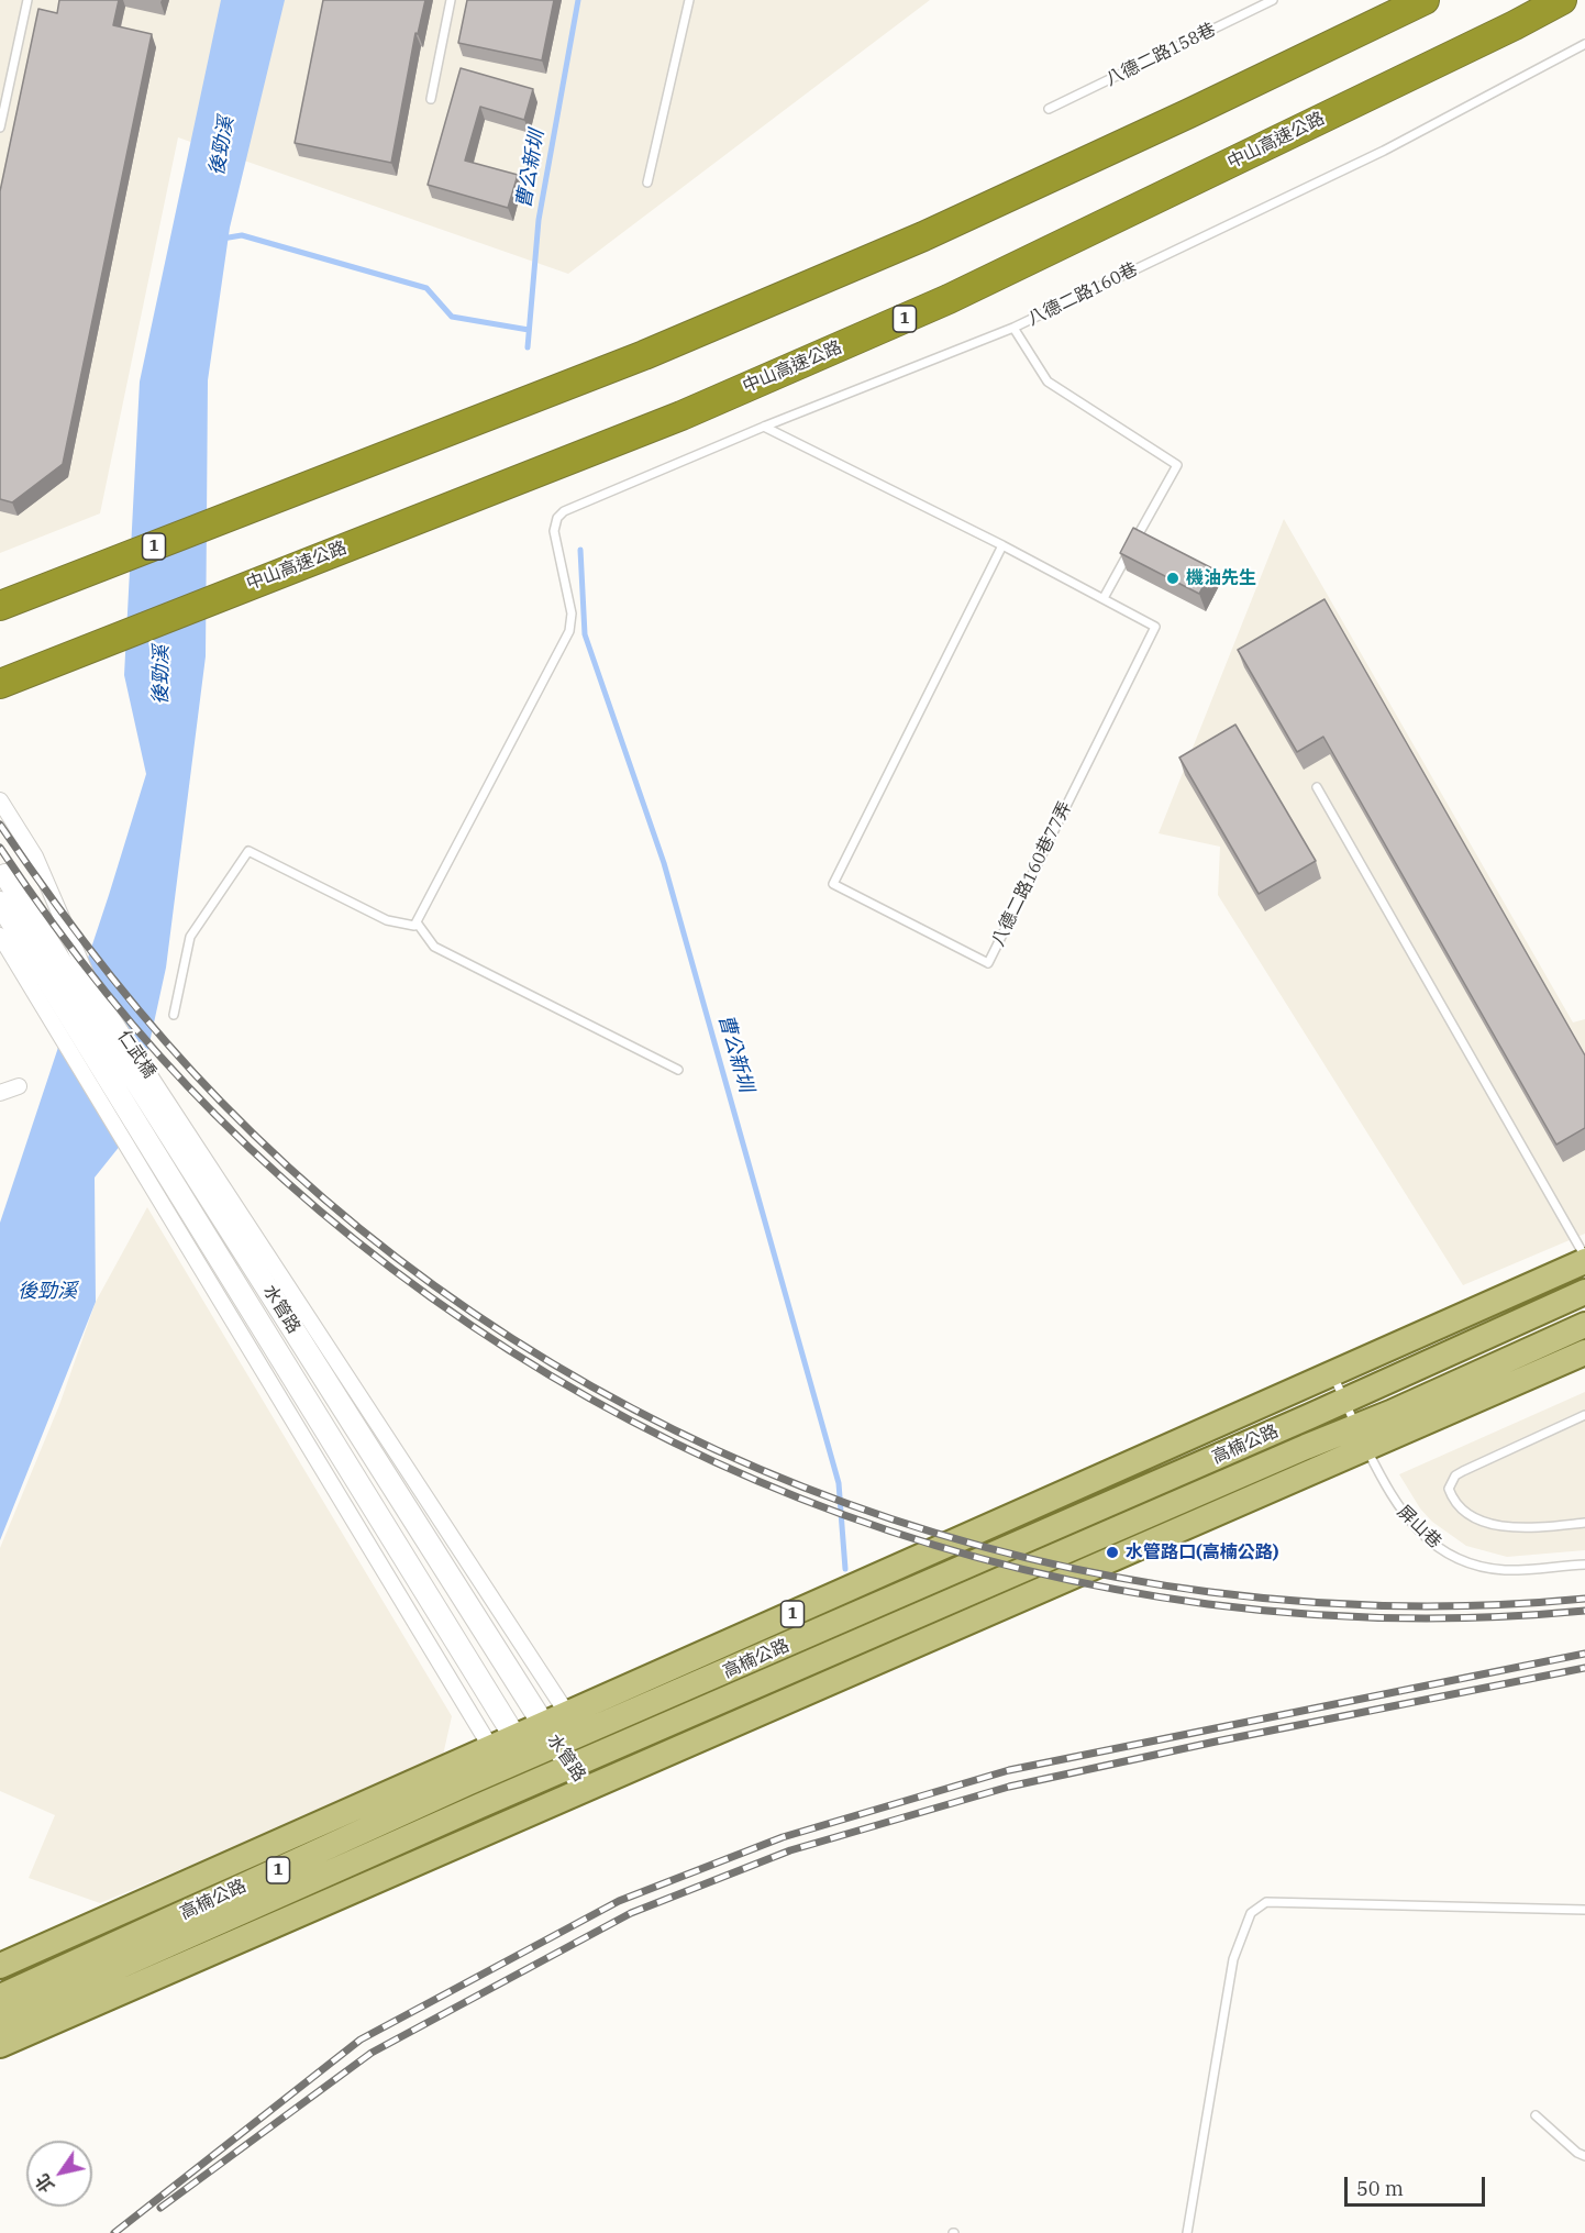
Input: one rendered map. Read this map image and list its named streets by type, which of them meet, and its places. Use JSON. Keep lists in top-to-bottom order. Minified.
{"streets":{"highway":["中山高速公路","1"],"main road":["高楠公路"],"street":["仁武橋","水管路"],"lane":["八德二路158巷","八德二路160巷","八德二路160巷77弄","屏山巷"]},"crossings":[["八德二路160巷","八德二路160巷77弄"],["仁武橋","水管路"],["水管路","高楠公路"],["高楠公路","屏山巷"]],"water":["後勁溪","曹公新圳"],"places":["機油先生","水管路口(高楠公路)"],"scale_bar":"50 m","north":"bottom left"}
